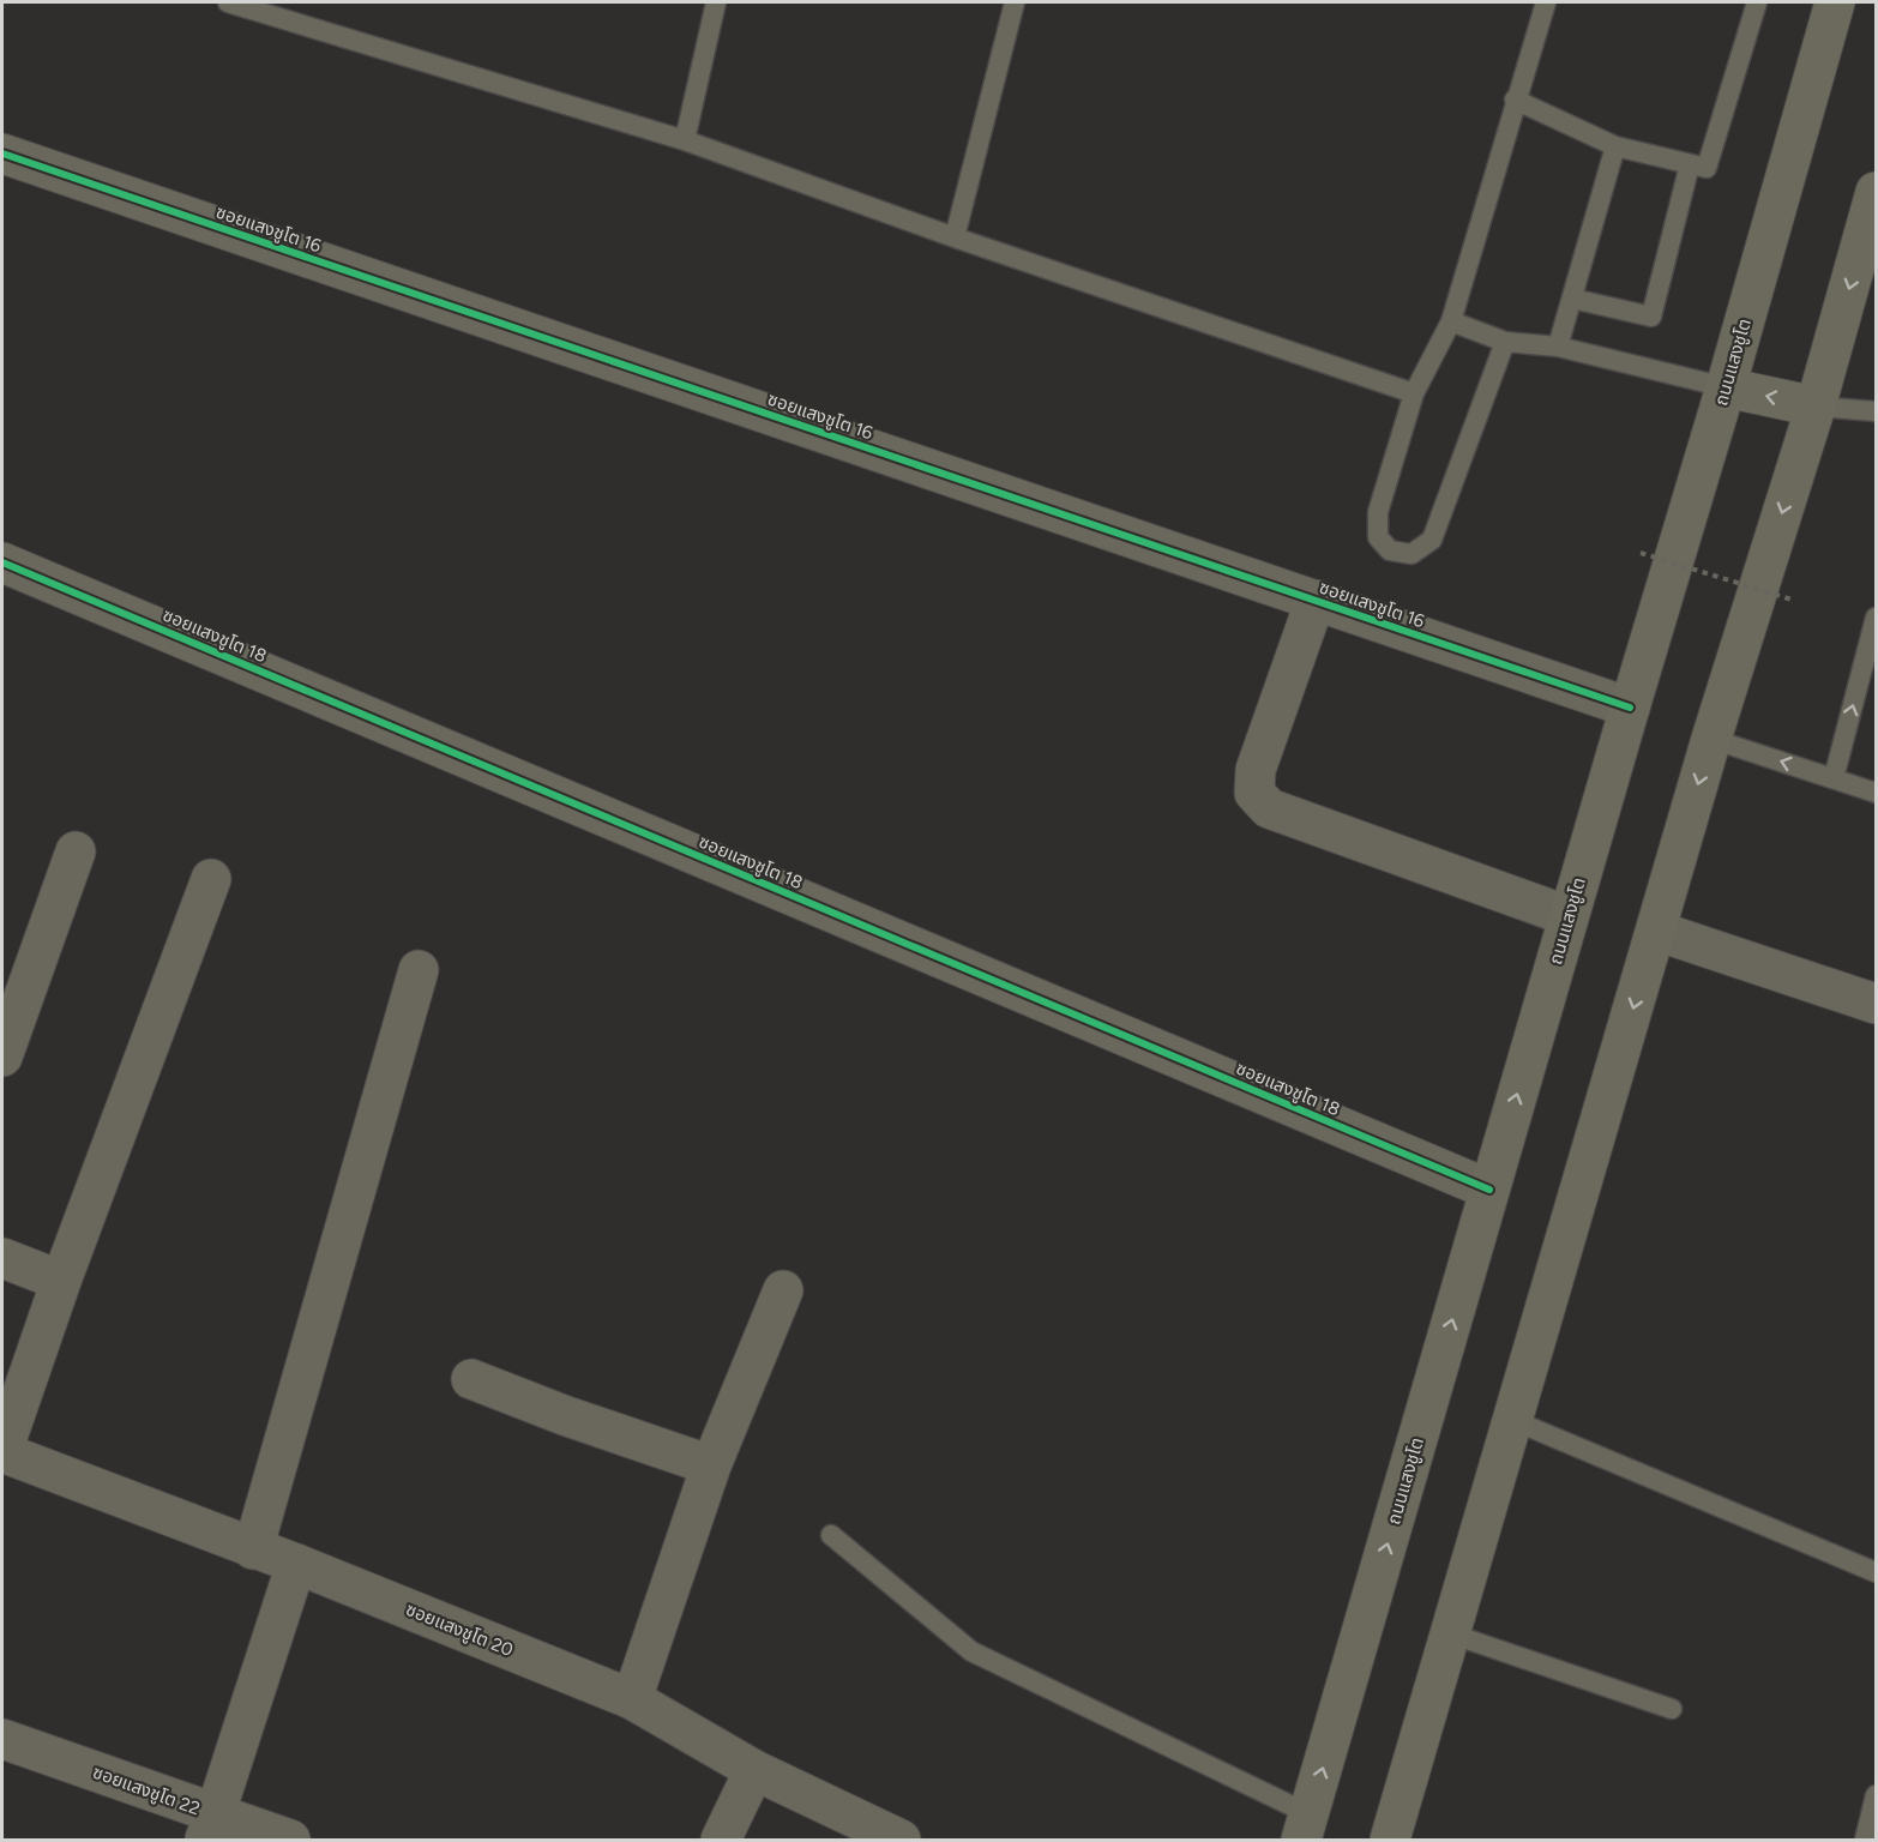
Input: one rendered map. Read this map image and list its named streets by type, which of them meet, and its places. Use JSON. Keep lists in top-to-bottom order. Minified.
{"streets":{"main road":["ถนนแสงชูโต"],"street":["ซอยแสงชูโต 16","ซอยแสงชูโต 18","ซอยแสงชูโต 20","ซอยแสงชูโต 22"]},"crossings":[["ซอยแสงชูโต 16","ถนนแสงชูโต"],["ถนนแสงชูโต","ซอยแสงชูโต 18"]]}
